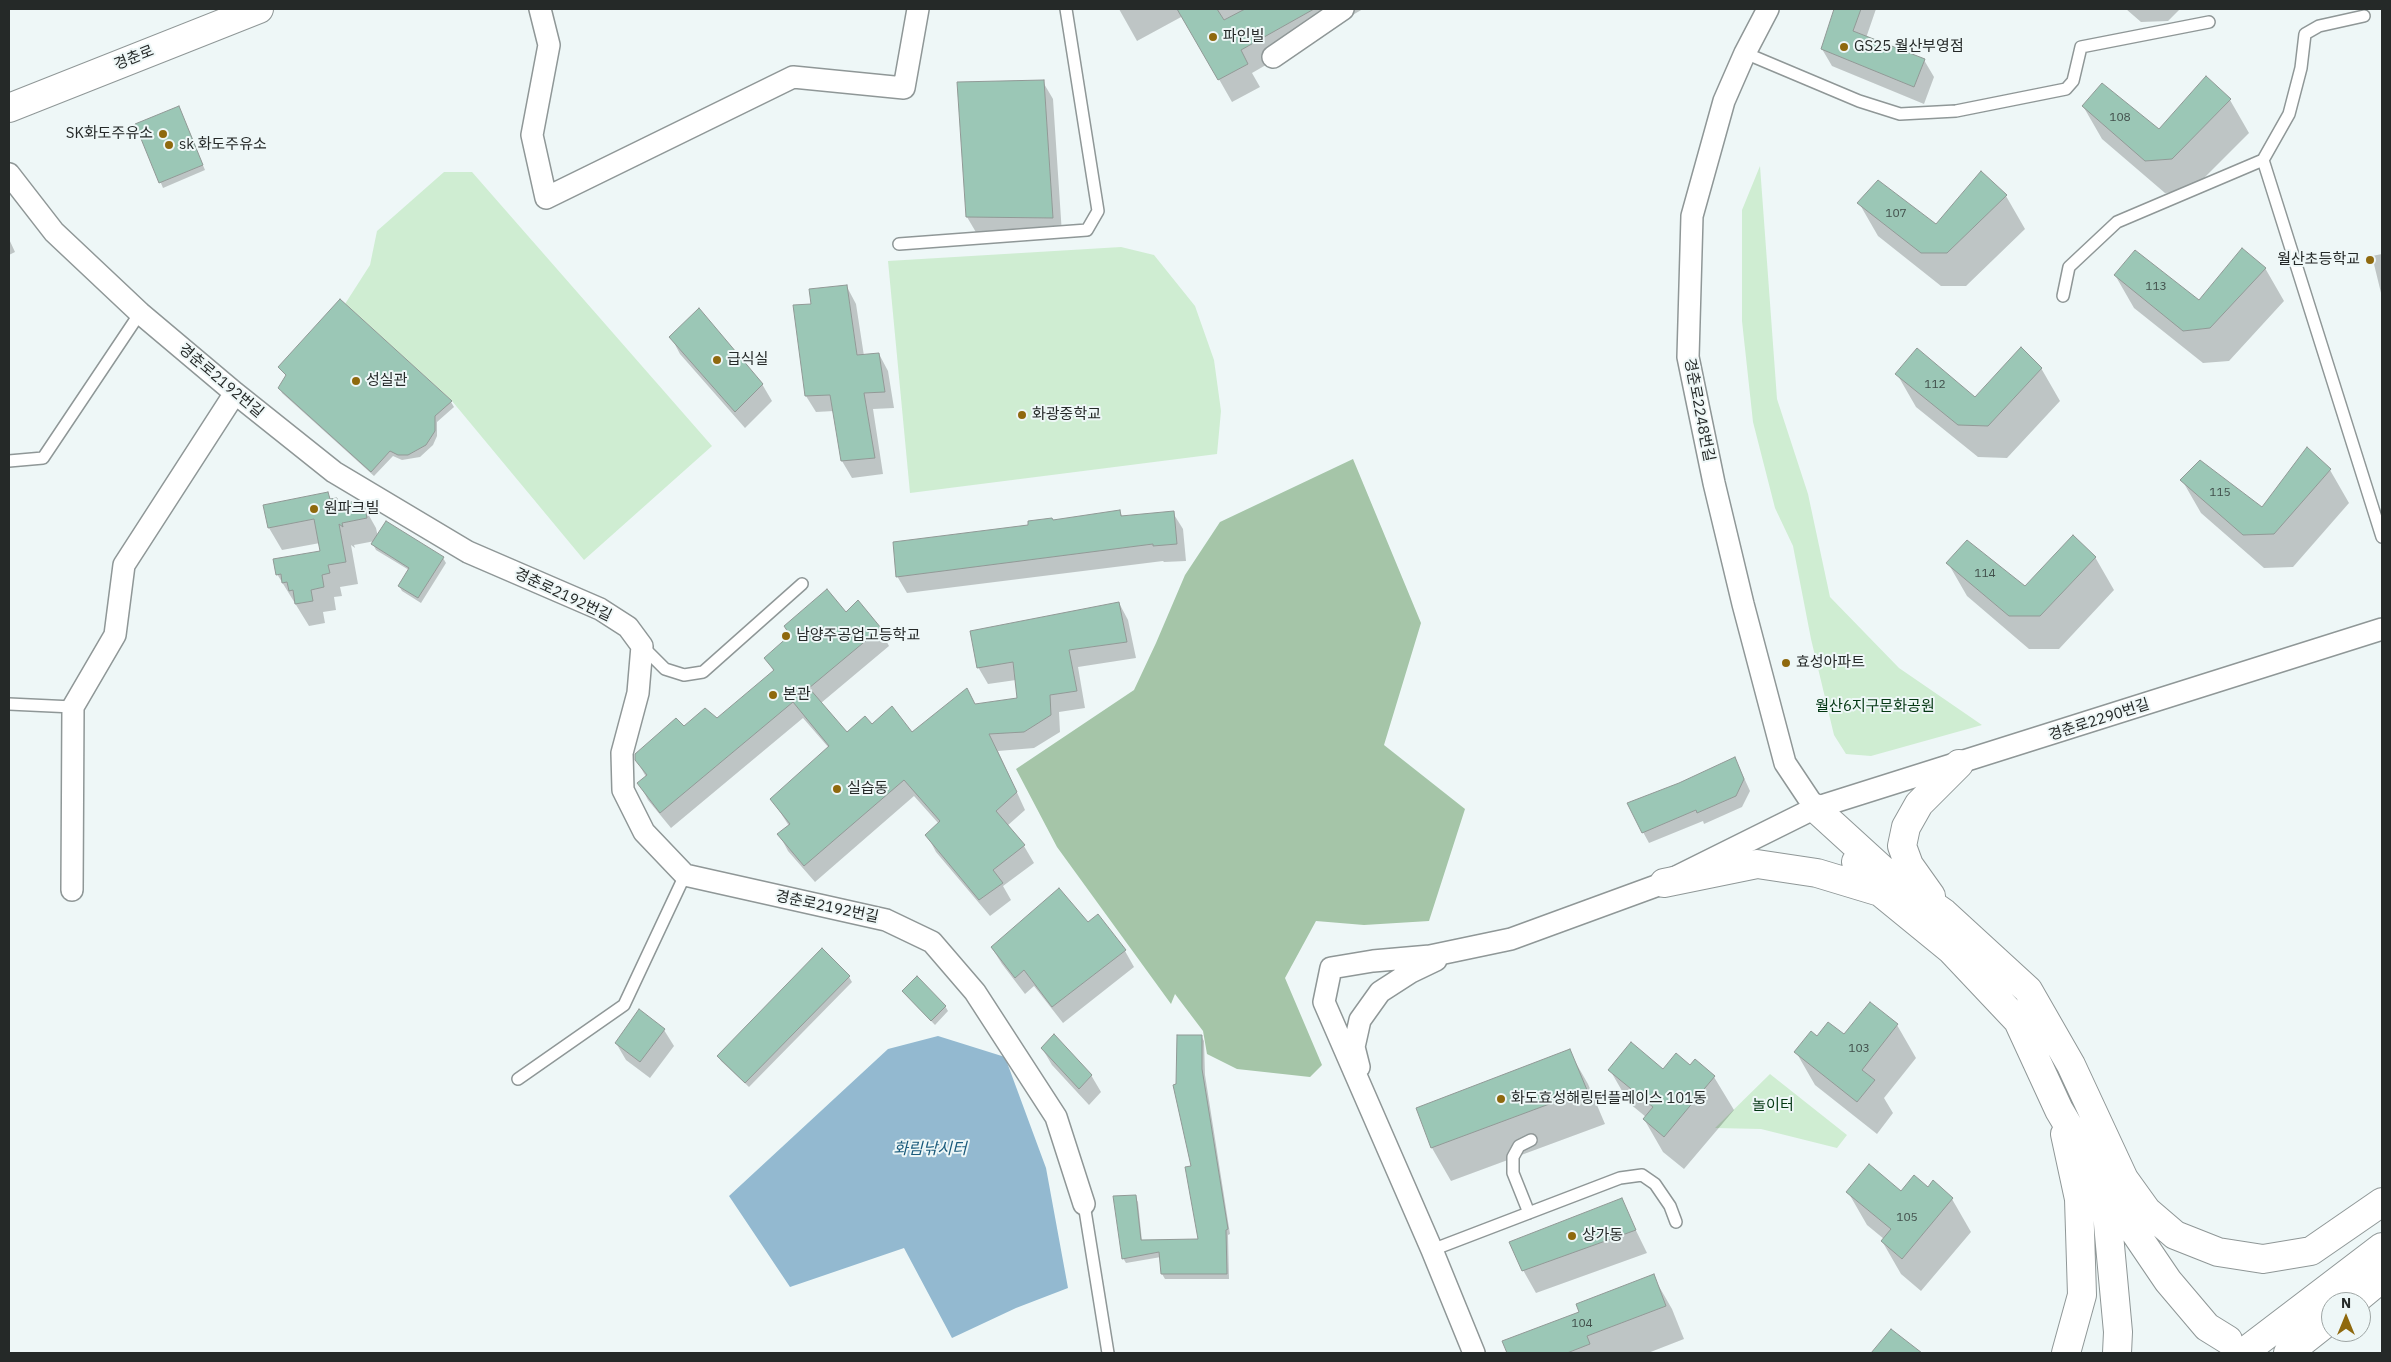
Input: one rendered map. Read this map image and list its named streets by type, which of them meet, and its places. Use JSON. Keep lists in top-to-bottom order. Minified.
{"streets":{"main road":["경춘로"],"street":["경춘로2192번길","경춘로2248번길","경춘로2290번길"]},"crossings":[["경춘로2248번길","경춘로2290번길"]],"water":["화림낚시터"],"parks":["월산6지구문화공원","놀이터"],"places":["파인빌","GS25 월산부영점","SK화도주유소","sk 화도주유소","월산초등학교","급식실","성실관","화광중학교","원파크빌","남양주공업고등학교","효성아파트","본관","실습동","화도효성해링턴플레이스 101동","상가동"],"house_numbers":["108","107","113","112","115","114","103","105","104"],"north":"top"}
